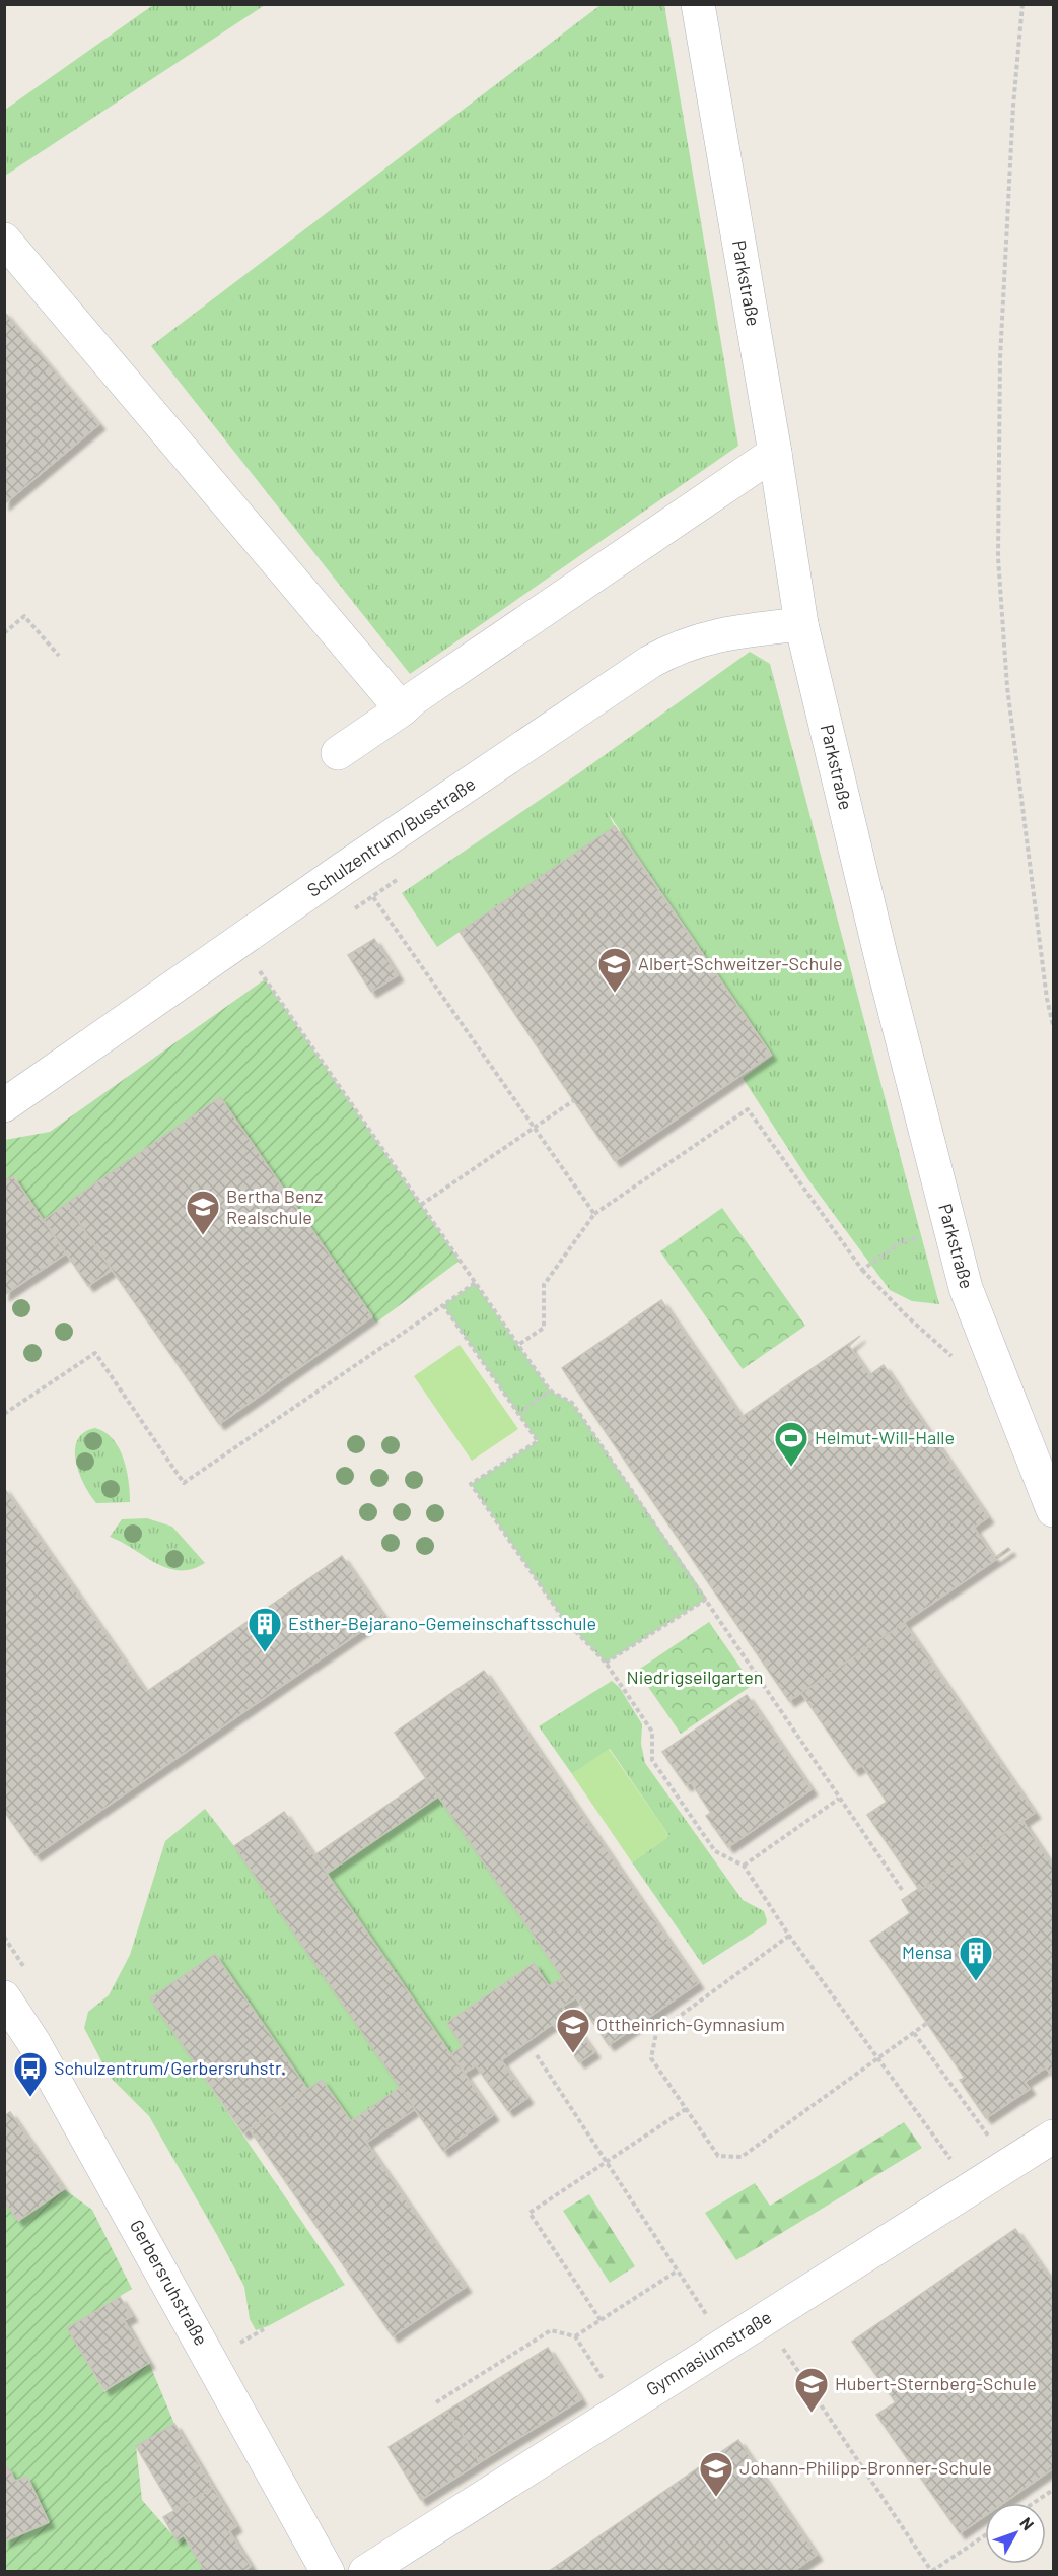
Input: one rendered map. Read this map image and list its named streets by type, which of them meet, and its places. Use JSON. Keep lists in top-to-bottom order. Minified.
{"streets":{"street":["Parkstraße","Schulzentrum/Busstraße","Gerbersruhstraße","Gymnasiumstraße"]},"crossings":[["Parkstraße","Schulzentrum/Busstraße"]],"parks":["Niedrigseilgarten"],"places":{"school or university":["Albert-Schweitzer-Schule","Bertha Benz Realschule","Ottheinrich-Gymnasium","Hubert-Sternberg-Schule","Johann-Philipp-Bronner-Schule"],"sports":["Helmut-Will-Halle"],"building":["Esther-Bejarano-Gemeinschaftsschule","Mensa"],"bus stop":["Schulzentrum/Gerbersruhstr."]},"north":"top right"}
